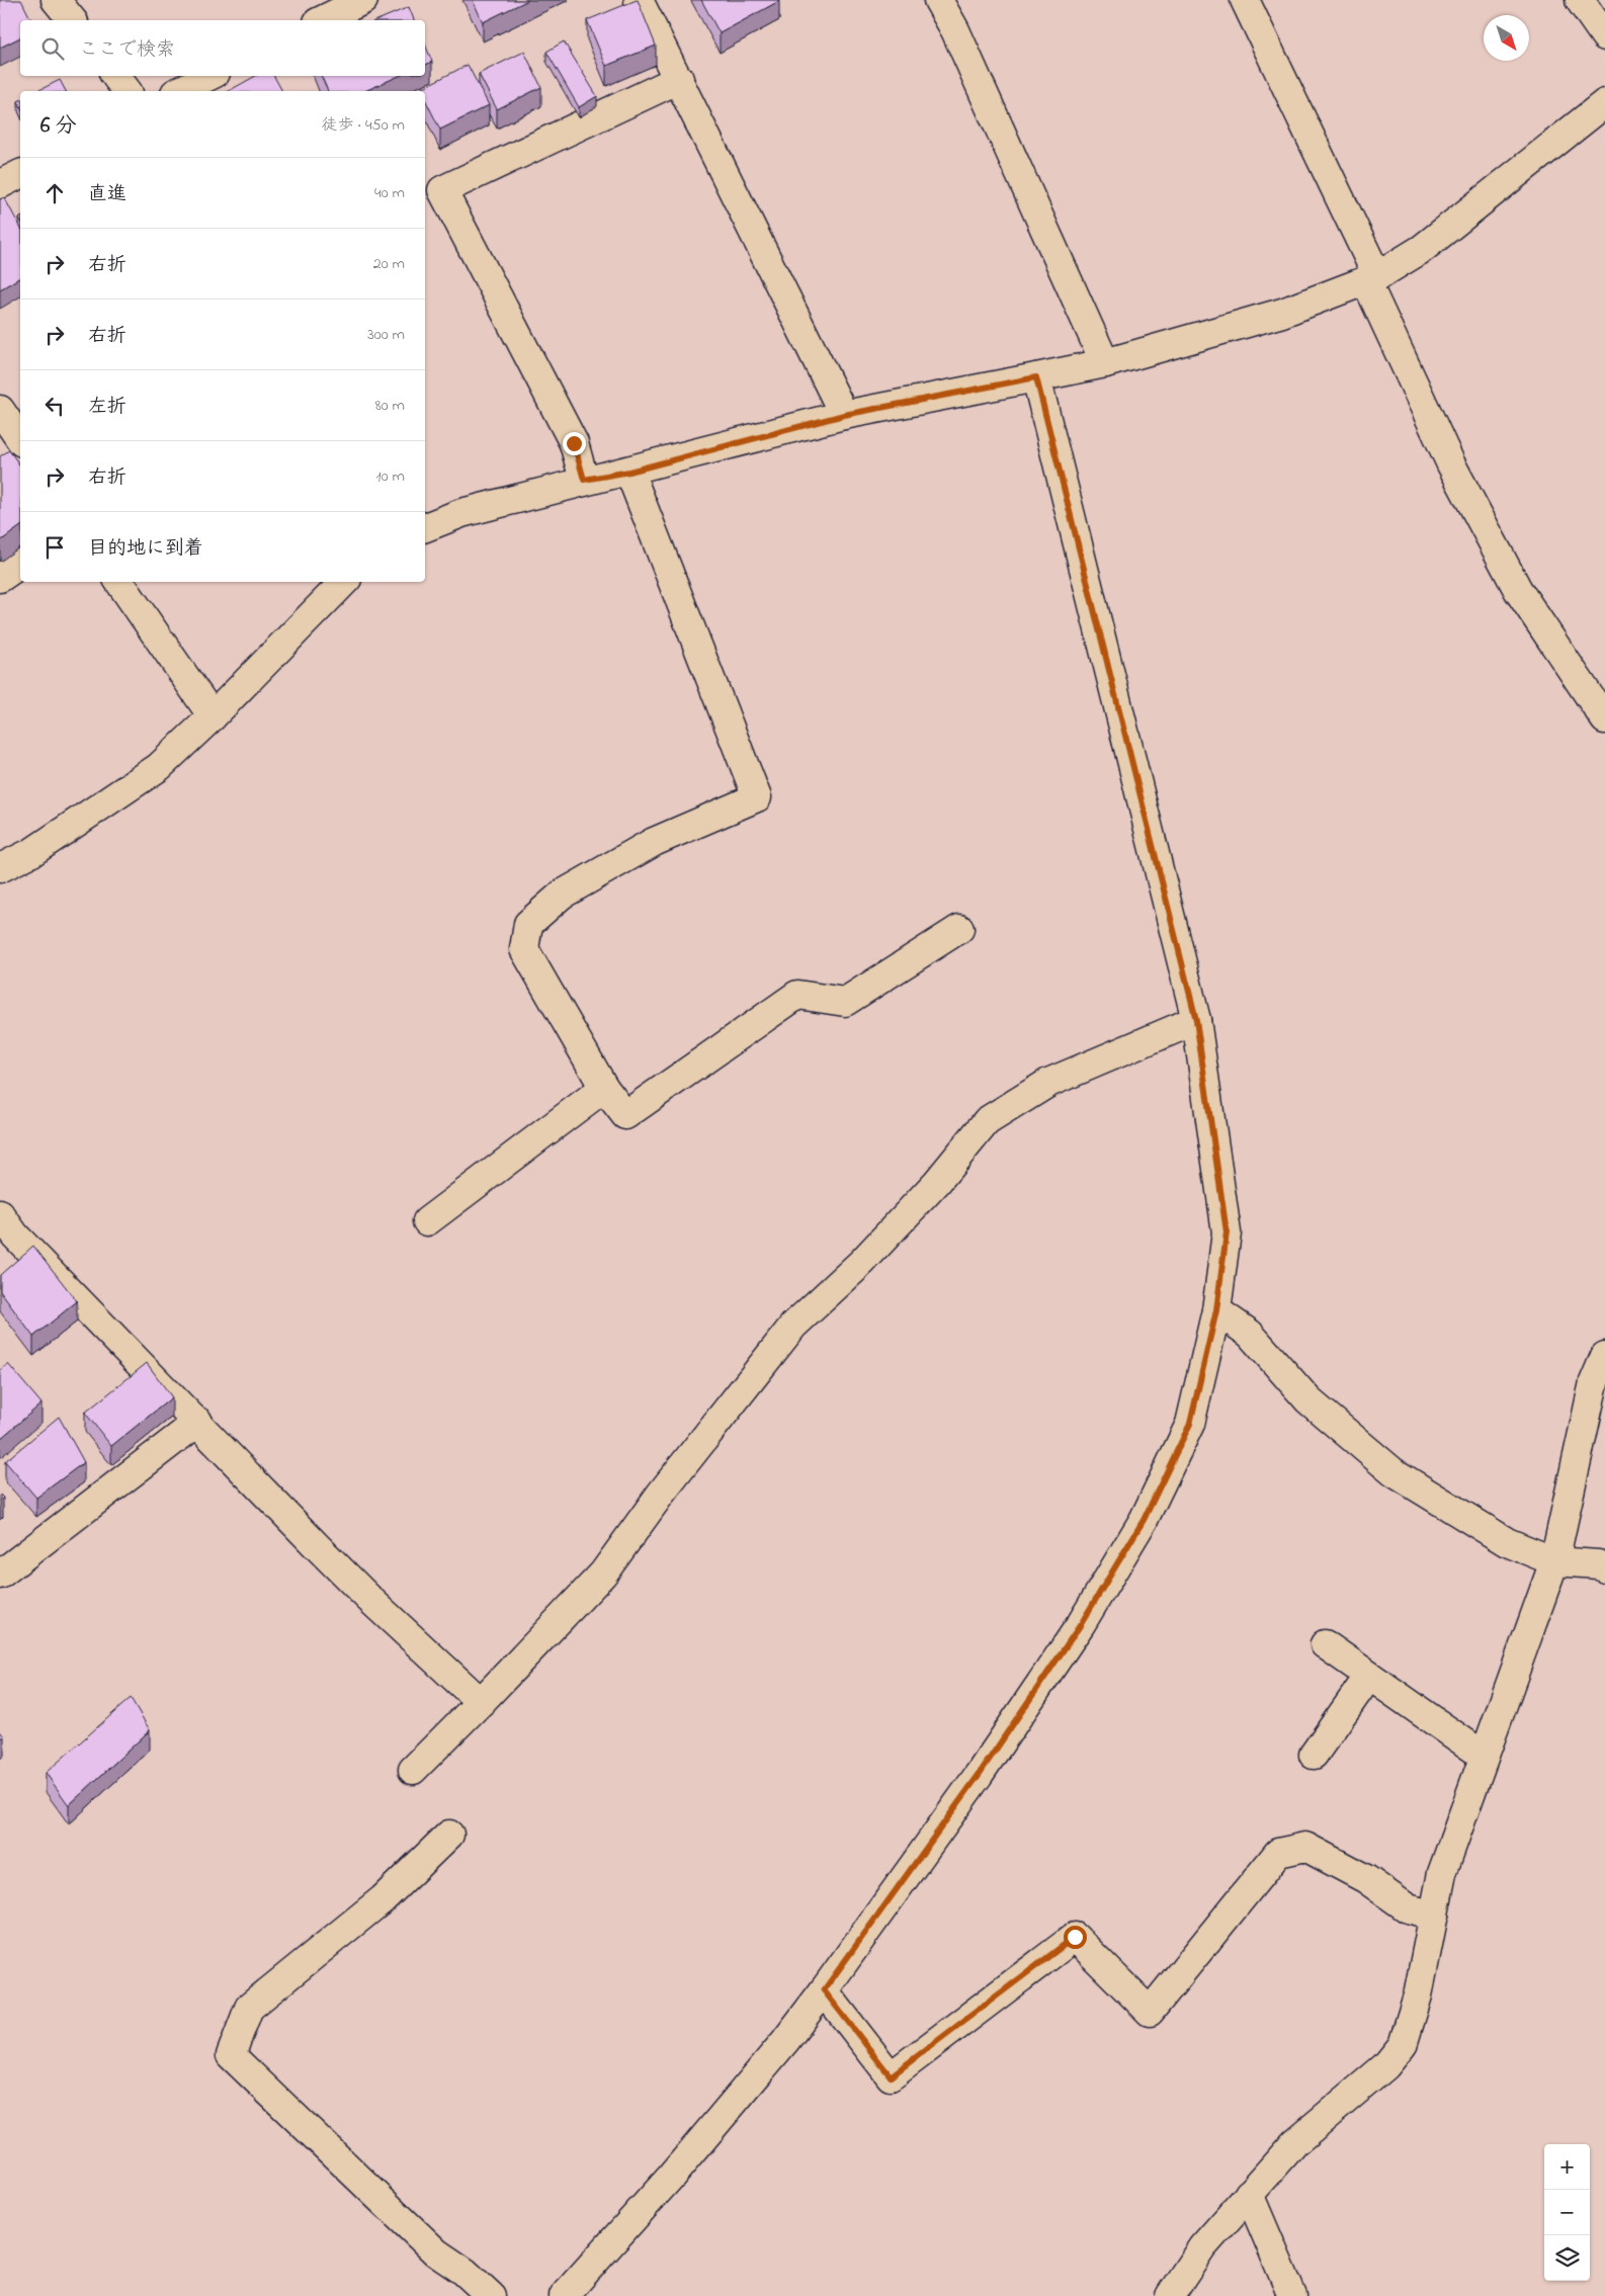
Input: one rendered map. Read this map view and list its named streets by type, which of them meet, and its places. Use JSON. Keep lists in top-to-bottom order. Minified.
{"north":"bottom right","page":{"search":"ここで検索","heading":["6 分","徒歩 · 450 m"],"list":[["直進","40 m"],["右折","20 m"],["右折","300 m"],["左折","80 m"],["右折","10 m"],"目的地に到着"],"map_buttons":["+","−"]}}
